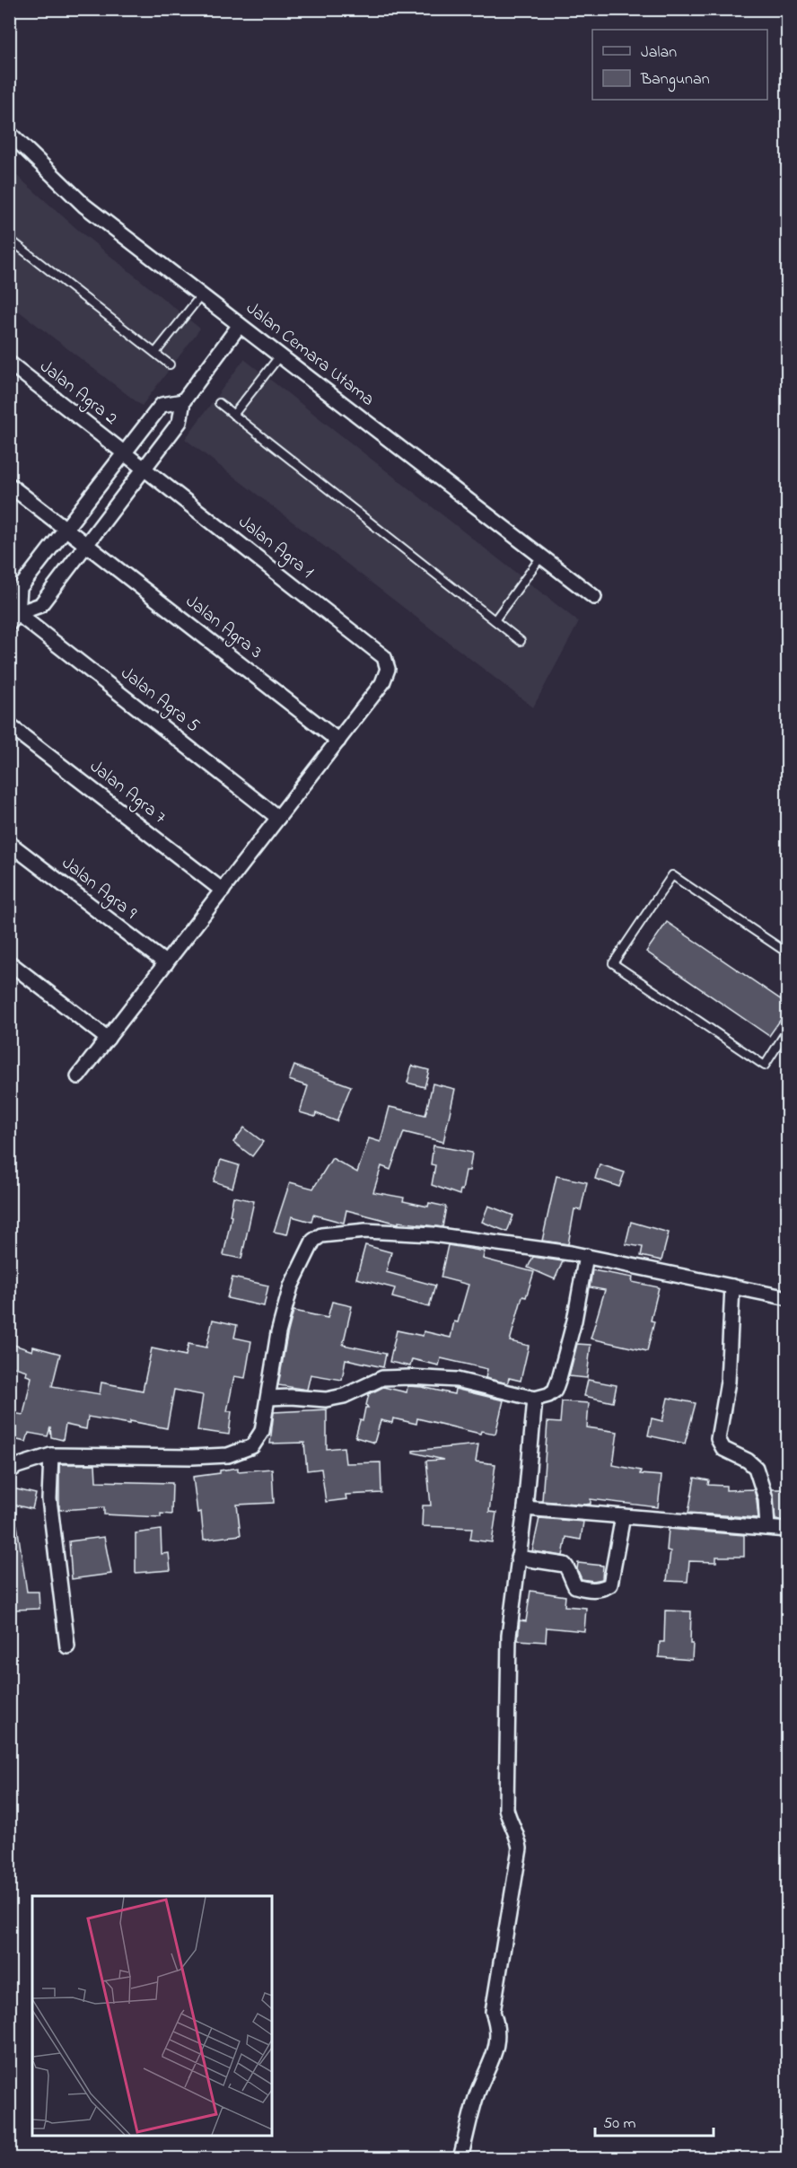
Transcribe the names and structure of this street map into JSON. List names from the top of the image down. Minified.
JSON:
{"streets":{"street":["Jalan Cemara Utama","Jalan Agra 2","Jalan Agra 1","Jalan Agra 3","Jalan Agra 5","Jalan Agra 7","Jalan Agra 9"]},"crossings":[["Jalan Agra 2","Jalan Agra 1"],["Jalan Agra 1","Jalan Agra 3"]],"legend":["Jalan","Bangunan"],"scale_bar":"50 m"}
